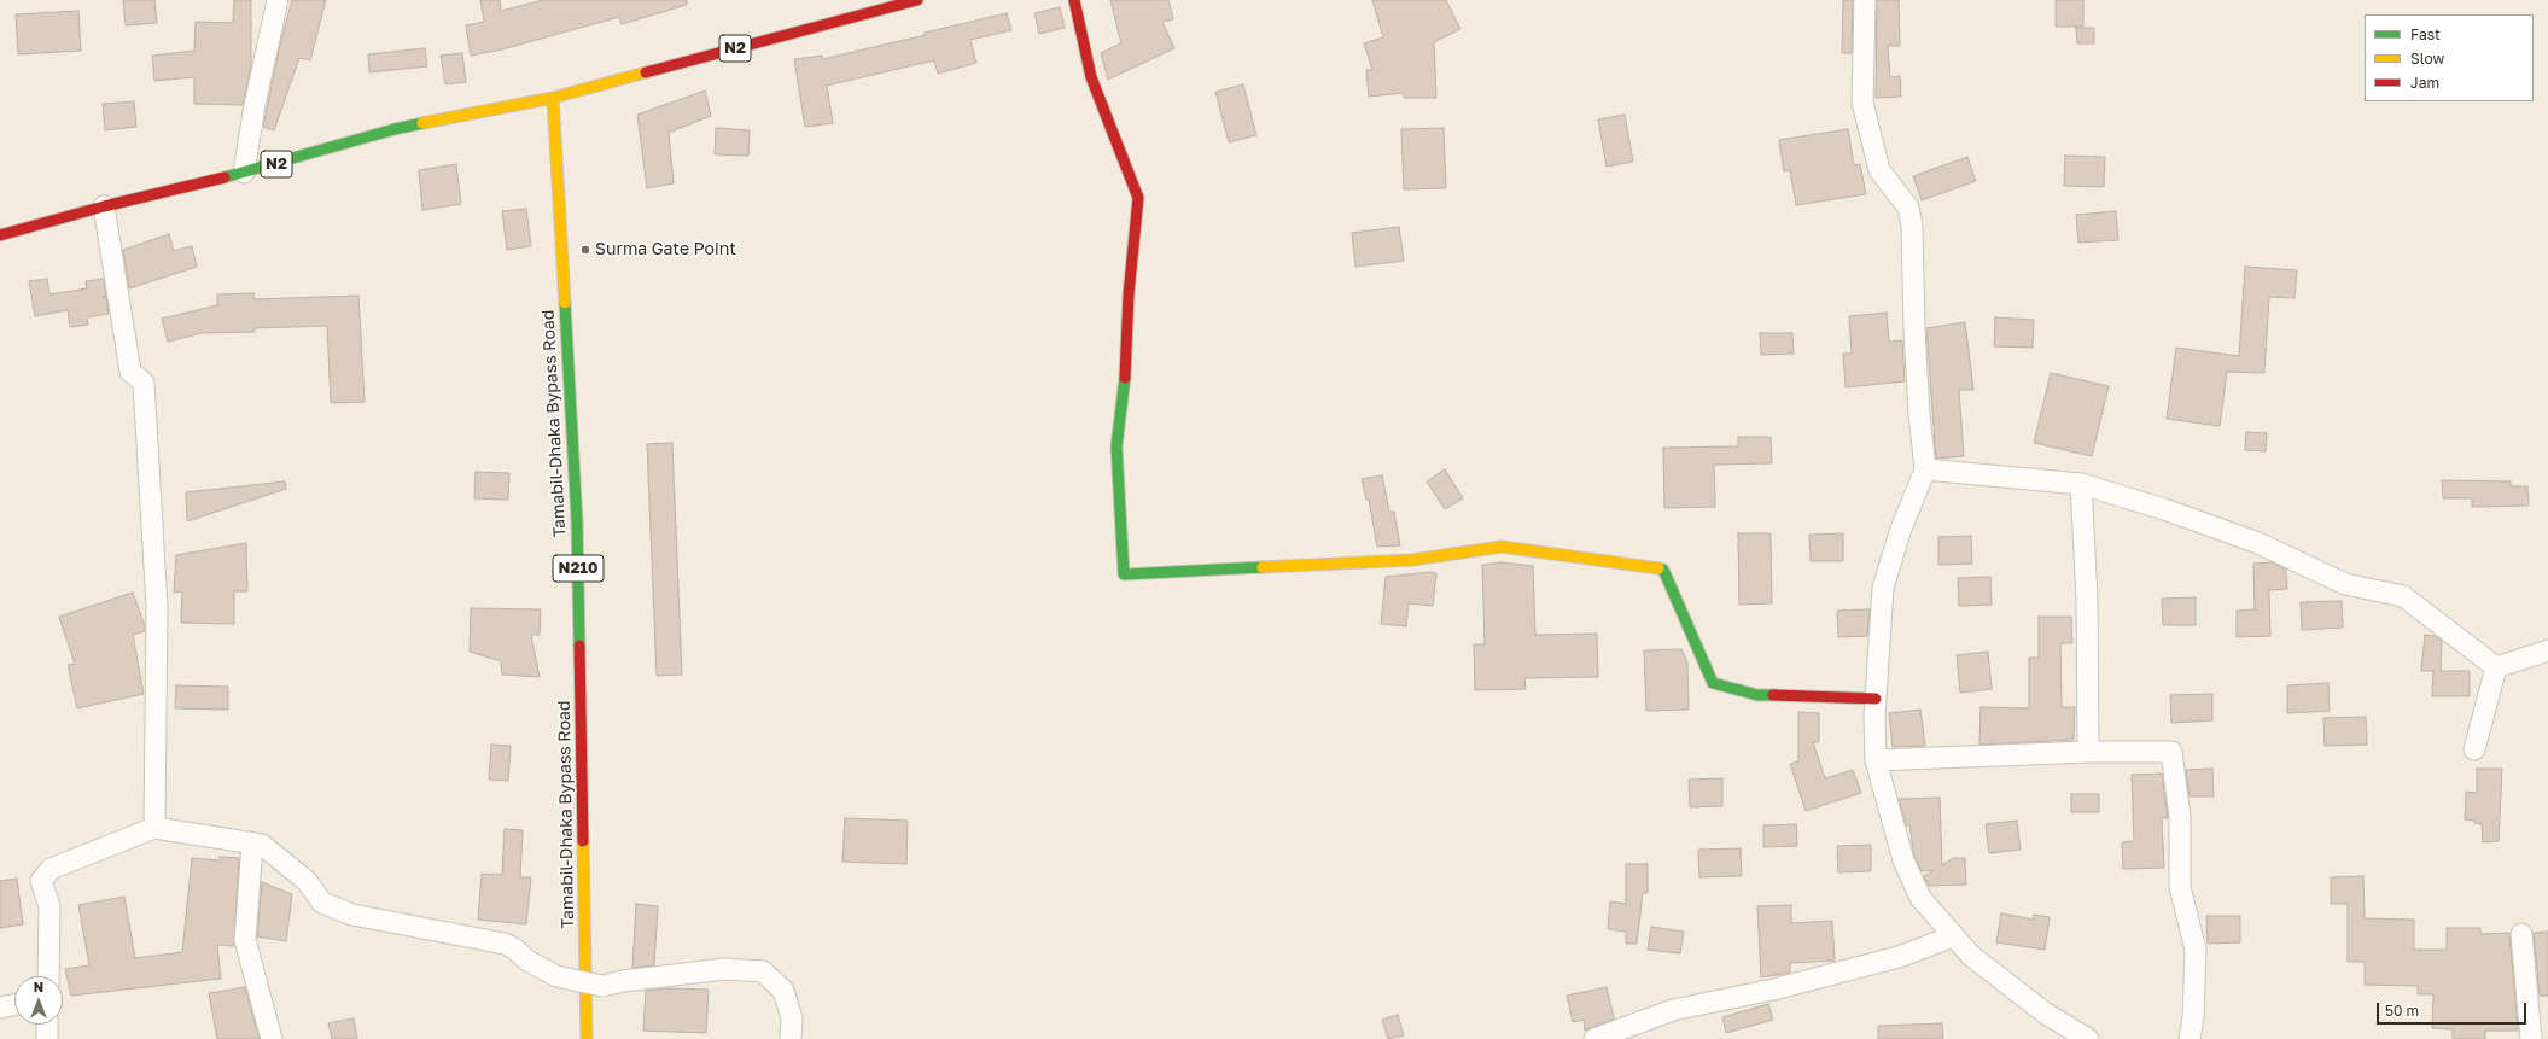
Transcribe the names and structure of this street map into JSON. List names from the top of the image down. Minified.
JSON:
{"streets":{"main road":["N2","Tamabil-Dhaka Bypass Road","N210"]},"crossings":[["N2","Tamabil-Dhaka Bypass Road"]],"places":["Surma Gate Point"],"legend":["Fast","Slow","Jam"],"scale_bar":"50 m","north":"top"}
